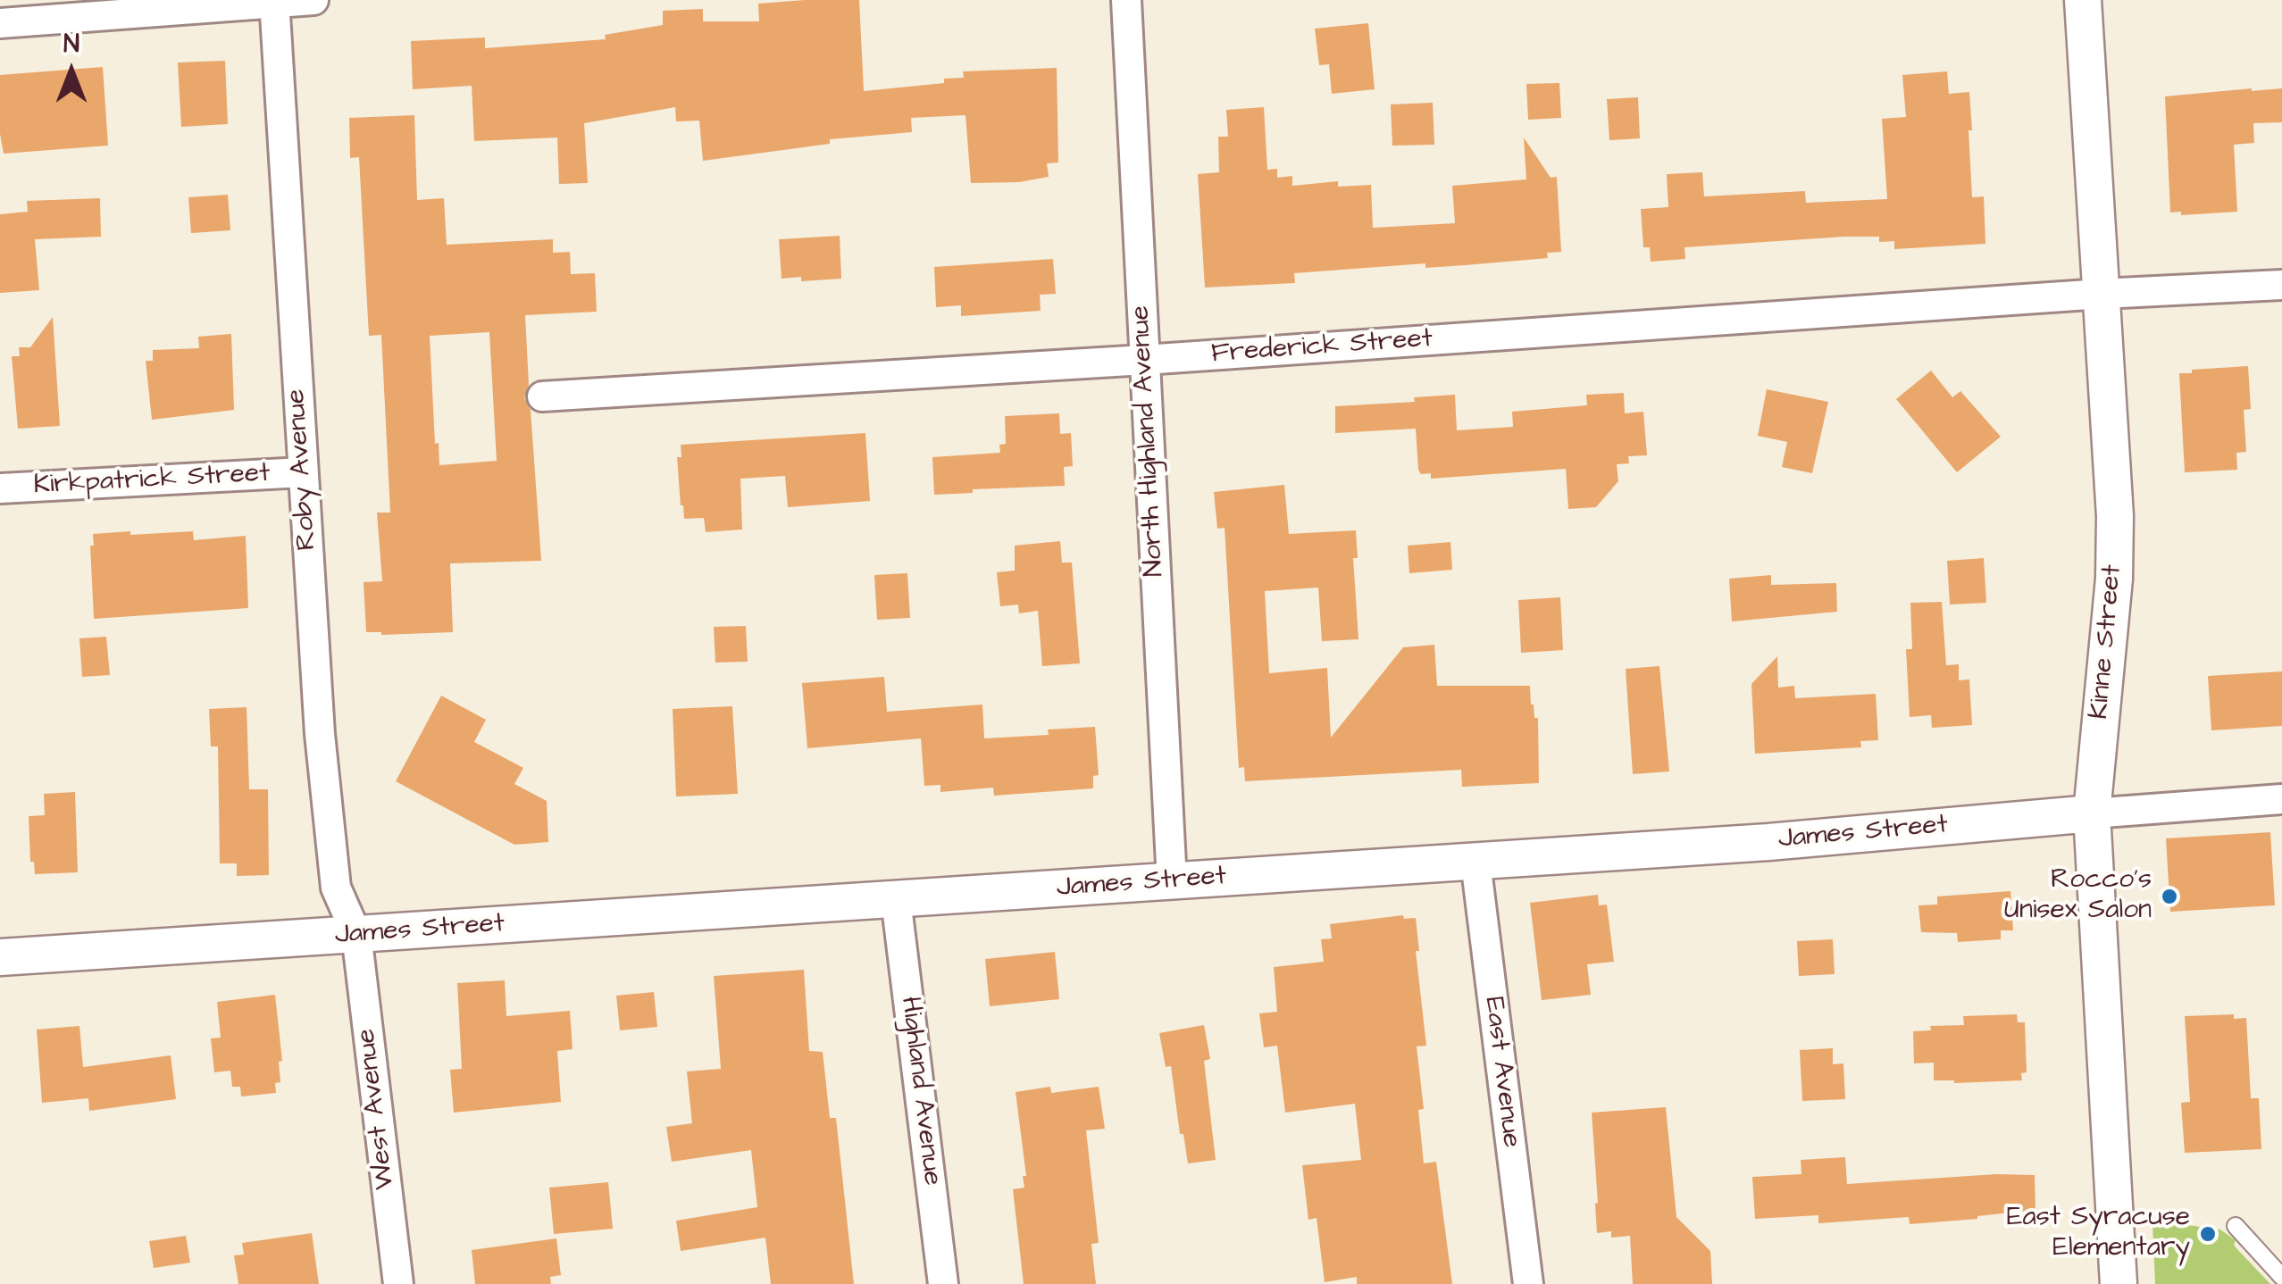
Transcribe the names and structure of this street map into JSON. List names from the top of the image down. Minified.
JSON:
{"streets":{"street":["Frederick Street","North Highland Avenue","Roby Avenue","Kirkpatrick Street","Kinne Street","James Street","East Avenue","Highland Avenue","West Avenue"]},"crossings":[["Frederick Street","North Highland Avenue"],["Frederick Street","Kinne Street"],["North Highland Avenue","James Street"],["Roby Avenue","Kirkpatrick Street"],["Roby Avenue","James Street"],["Roby Avenue","West Avenue"],["Kinne Street","James Street"],["James Street","East Avenue"],["James Street","Highland Avenue"],["James Street","West Avenue"]],"places":["Rocco's Unisex Salon","East Syracuse Elementary"],"north":"top"}
